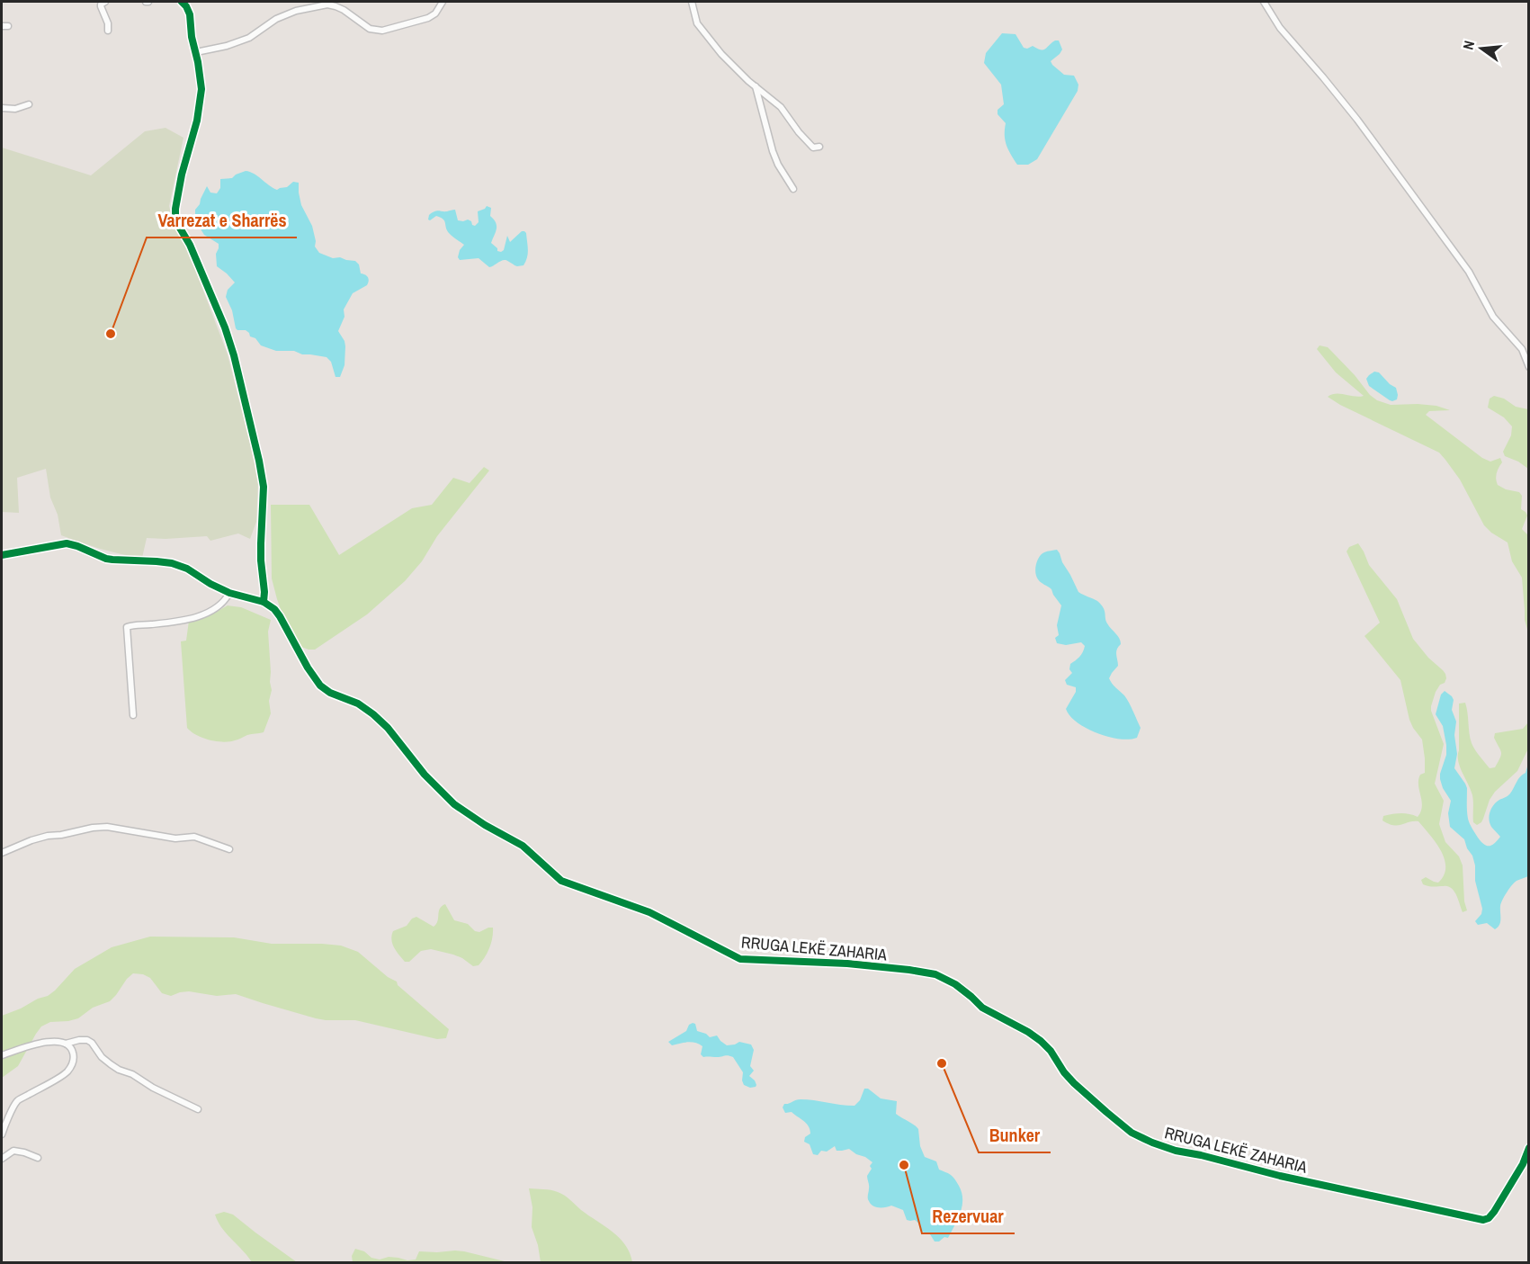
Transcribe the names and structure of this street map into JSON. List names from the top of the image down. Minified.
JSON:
{"streets":{"street":["RRUGA LEKË ZAHARIA"]},"places":["Varrezat e Sharrës","Bunker","Rezervuar"],"north":"left"}
